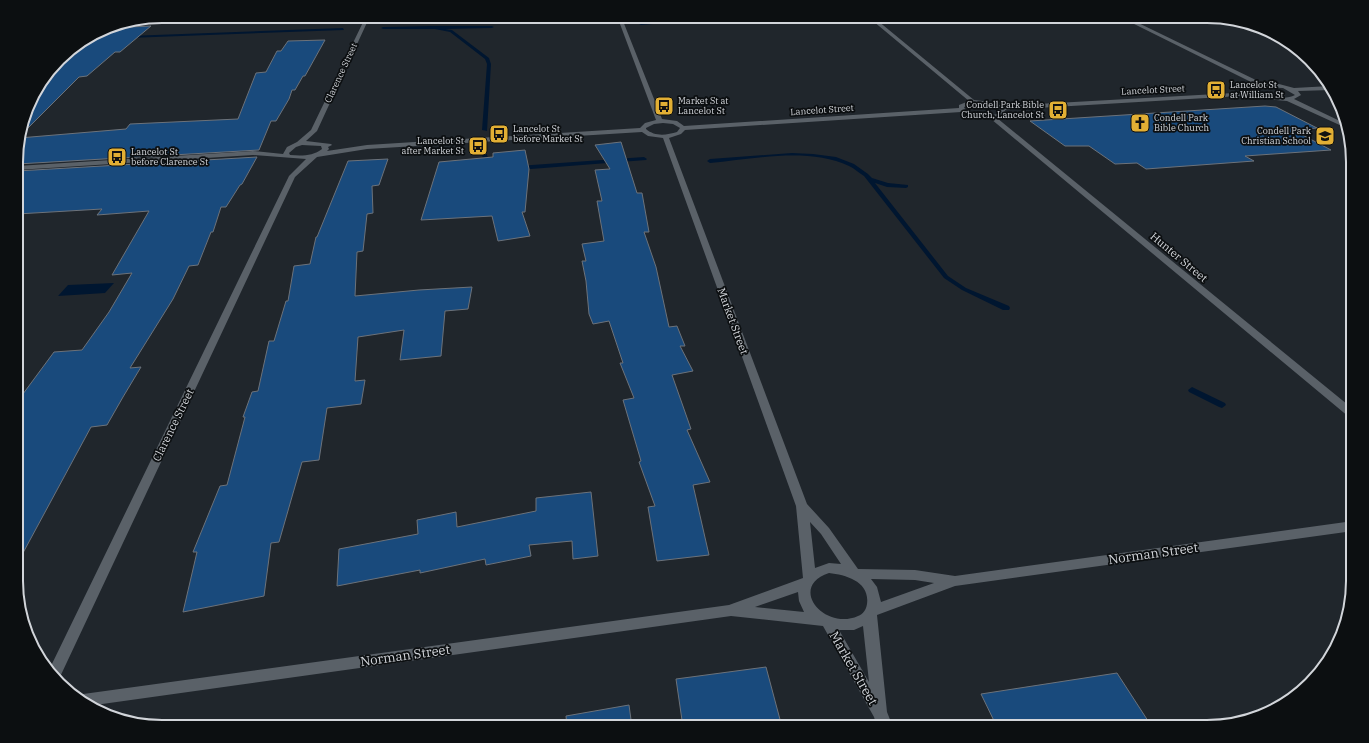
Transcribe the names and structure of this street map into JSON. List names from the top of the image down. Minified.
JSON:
{"streets":{"street":["Clarence Street","Lancelot Street","Hunter Street","Market Street","Norman Street"]},"crossings":[["Market Street","Norman Street"]],"places":{"bus stop":["Lancelot St at William St","Market St at Lancelot St","Condell Park Bible Church, Lancelot St","Lancelot St before Market St","Lancelot St after Market St","Lancelot St before Clarence St"],"church":["Condell Park Bible Church"],"school or university":["Condell Park Christian School"]}}
